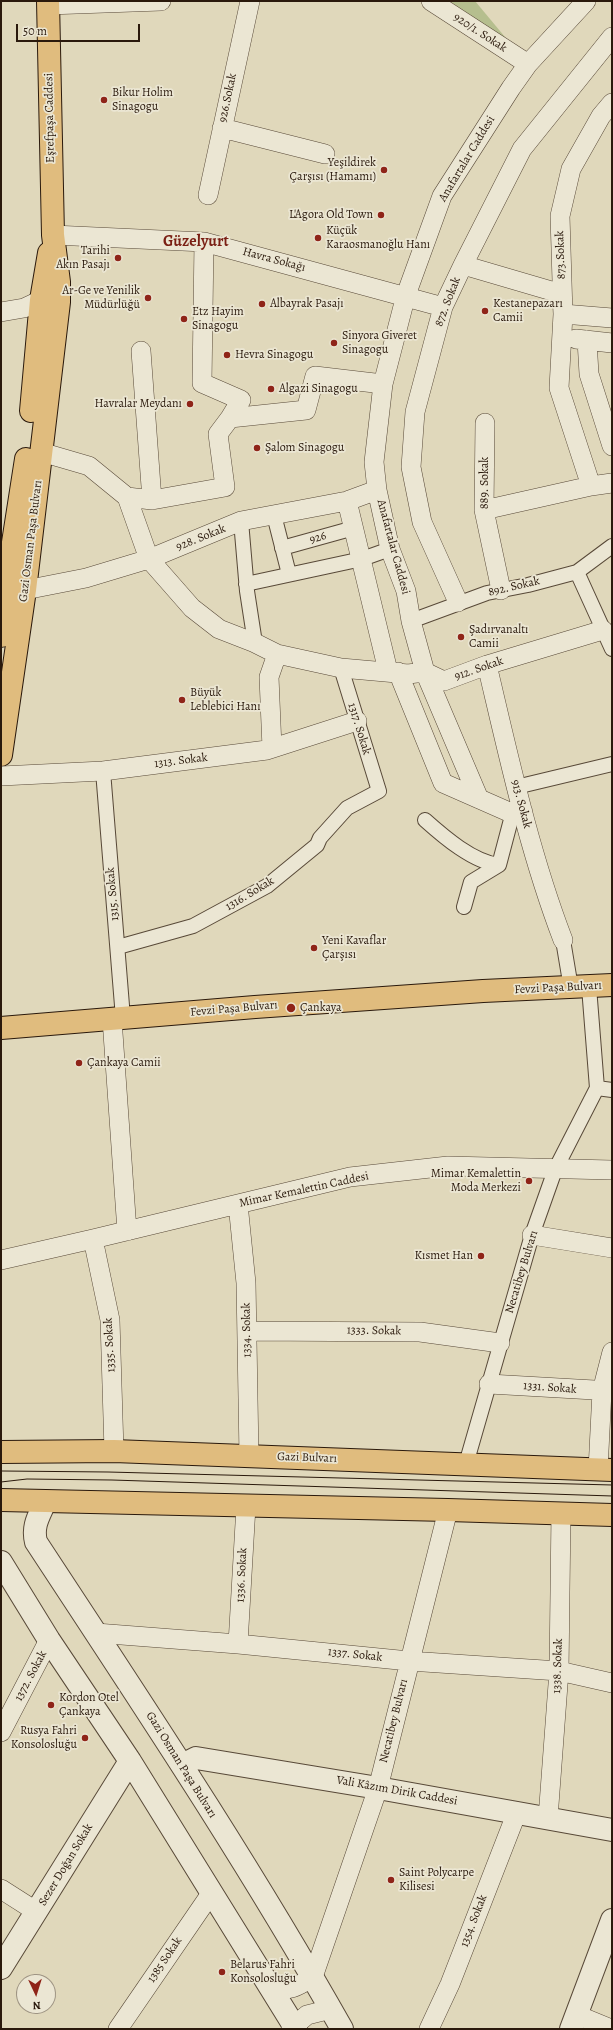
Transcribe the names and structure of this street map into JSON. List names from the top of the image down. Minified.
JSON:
{"streets":{"main road":["Eşrefpaşa Caddesi","Gazi Osman Paşa Bulvarı","Fevzi Paşa Bulvarı","Gazi Bulvarı"],"street":["920/1. Sokak","926.Sokak","Anafartalar Caddesi","873.Sokak","Havra Sokağı","872. Sokak","889. Sokak","928. Sokak","926","892. Sokak","912. Sokak","1317. Sokak","1313. Sokak","913. Sokak","1315. Sokak","1316. Sokak","Mimar Kemalettin Caddesi","Necatibey Bulvarı","1334. Sokak","1333. Sokak","1335. Sokak","1331. Sokak","1336. Sokak","1337. Sokak","1338. Sokak","1372. Sokak","Vali Kâzım Dirik Caddesi","Sezer Doğan Sokak","1354. Sokak","1385 Sokak"]},"crossings":[["920/1. Sokak","Anafartalar Caddesi"],["Eşrefpaşa Caddesi","Havra Sokağı"],["Eşrefpaşa Caddesi","Gazi Osman Paşa Bulvarı"],["Anafartalar Caddesi","Havra Sokağı"],["Anafartalar Caddesi","928. Sokak"],["Anafartalar Caddesi","892. Sokak"],["Anafartalar Caddesi","912. Sokak"],["Havra Sokağı","872. Sokak"],["872. Sokak","892. Sokak"],["889. Sokak","892. Sokak"],["928. Sokak","Gazi Osman Paşa Bulvarı"],["Gazi Osman Paşa Bulvarı","Necatibey Bulvarı"],["Gazi Osman Paşa Bulvarı","1337. Sokak"],["Gazi Osman Paşa Bulvarı","Vali Kâzım Dirik Caddesi"],["912. Sokak","913. Sokak"],["1317. Sokak","1313. Sokak"],["1317. Sokak","1316. Sokak"],["1313. Sokak","1315. Sokak"],["1315. Sokak","1316. Sokak"],["1315. Sokak","Fevzi Paşa Bulvarı"],["1315. Sokak","Mimar Kemalettin Caddesi"],["Mimar Kemalettin Caddesi","Necatibey Bulvarı"],["Mimar Kemalettin Caddesi","1334. Sokak"],["Mimar Kemalettin Caddesi","1335. Sokak"],["Necatibey Bulvarı","1333. Sokak"],["Necatibey Bulvarı","1331. Sokak"],["Necatibey Bulvarı","Gazi Bulvarı"],["Necatibey Bulvarı","1337. Sokak"],["Necatibey Bulvarı","Vali Kâzım Dirik Caddesi"],["1334. Sokak","1333. Sokak"],["1334. Sokak","Gazi Bulvarı"],["1335. Sokak","Gazi Bulvarı"],["1336. Sokak","1337. Sokak"],["1337. Sokak","1338. Sokak"],["1338. Sokak","Vali Kâzım Dirik Caddesi"],["Vali Kâzım Dirik Caddesi","1354. Sokak"]],"districts":["Güzelyurt"],"places":["Bikur Holim Sinagogu","Yeşildirek Çarşısı (Hamamı)","L'Agora Old Town","Küçük Karaosmanoğlu Hanı","Tarihi Akın Pasajı","Ar-Ge ve Yenilik Müdürlüğü","Albayrak Pasajı","Kestanepazarı Camii","Etz Hayim Sinagogu","Sinyora Giveret Sinagogu","Hevra Sinagogu","Algazi Sinagogu","Havralar Meydanı","Şalom Sinagogu","Şadırvanaltı Camii","Büyük Leblebici Hanı","Yeni Kavaflar Çarşısı","Çankaya","Çankaya Camii","Mimar Kemalettin Moda Merkezi","Kısmet Han","Kordon Otel Çankaya","Rusya Fahri Konsolosluğu","Saint Polycarpe Kilisesi","Belarus Fahri Konsolosluğu"],"scale_bar":"50 m","north":"bottom"}
